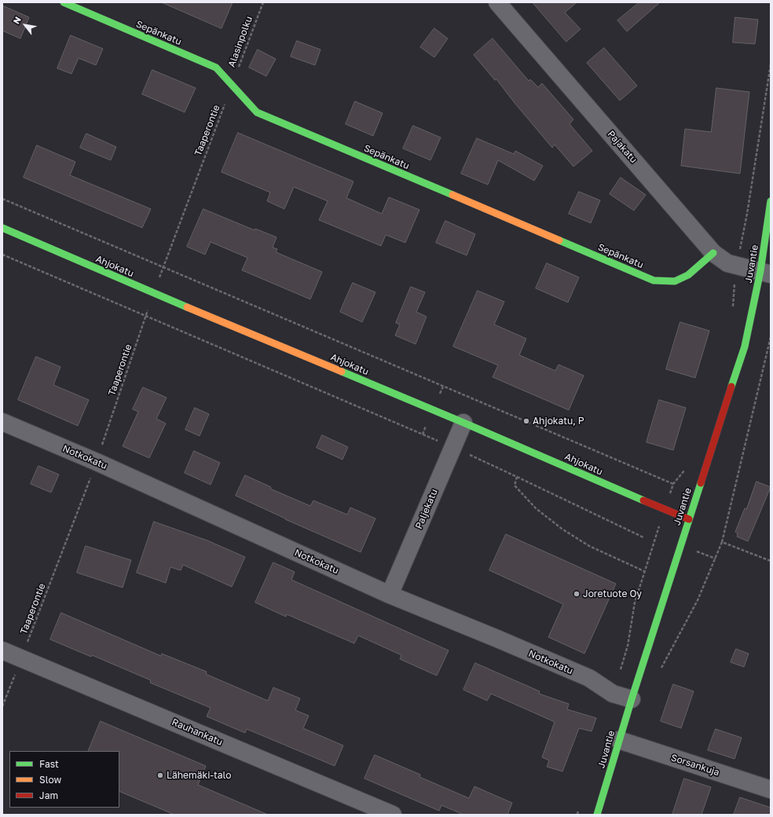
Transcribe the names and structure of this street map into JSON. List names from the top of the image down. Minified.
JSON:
{"streets":{"street":["Sepänkatu","Pajakatu","Juvantie","Ahjokatu","Notkokatu","Paljekatu","Rauhankatu","Sorsankuja"],"path":["Alasinpolku","Taaperontie"]},"crossings":[["Sepänkatu","Alasinpolku"],["Sepänkatu","Taaperontie"],["Sepänkatu","Pajakatu"],["Alasinpolku","Taaperontie"],["Taaperontie","Ahjokatu"],["Taaperontie","Notkokatu"],["Taaperontie","Rauhankatu"],["Pajakatu","Juvantie"],["Juvantie","Ahjokatu"],["Juvantie","Notkokatu"],["Juvantie","Sorsankuja"],["Ahjokatu","Paljekatu"],["Notkokatu","Paljekatu"]],"places":["Ahjokatu, P","Joretuote Oy","Lähemäki-talo"],"legend":["Fast","Slow","Jam"],"north":"top left"}
